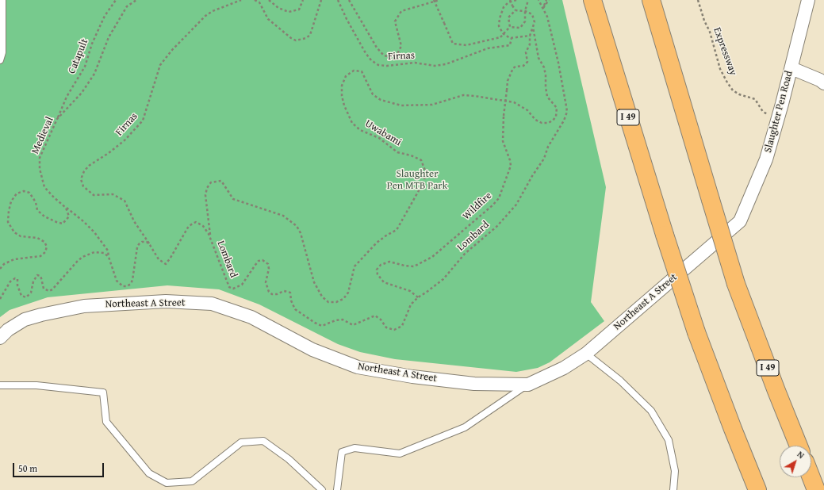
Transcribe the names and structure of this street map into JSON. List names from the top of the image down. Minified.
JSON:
{"streets":{"highway":["I 49"],"street":["Slaughter Pen Road","Northeast A Street"],"path":["Expressway","Catapult","Firnas","Uwabami","Medieval","Wildfire","Lombard"]},"crossings":[["Expressway","Slaughter Pen Road"],["Catapult","Medieval"],["Firnas","Lombard"],["Slaughter Pen Road","Northeast A Street"],["Uwabami","Wildfire"],["Uwabami","Lombard"],["Wildfire","Lombard"]],"parks":["Slaughter Pen MTB Park"],"scale_bar":"50 m","north":"top right"}
